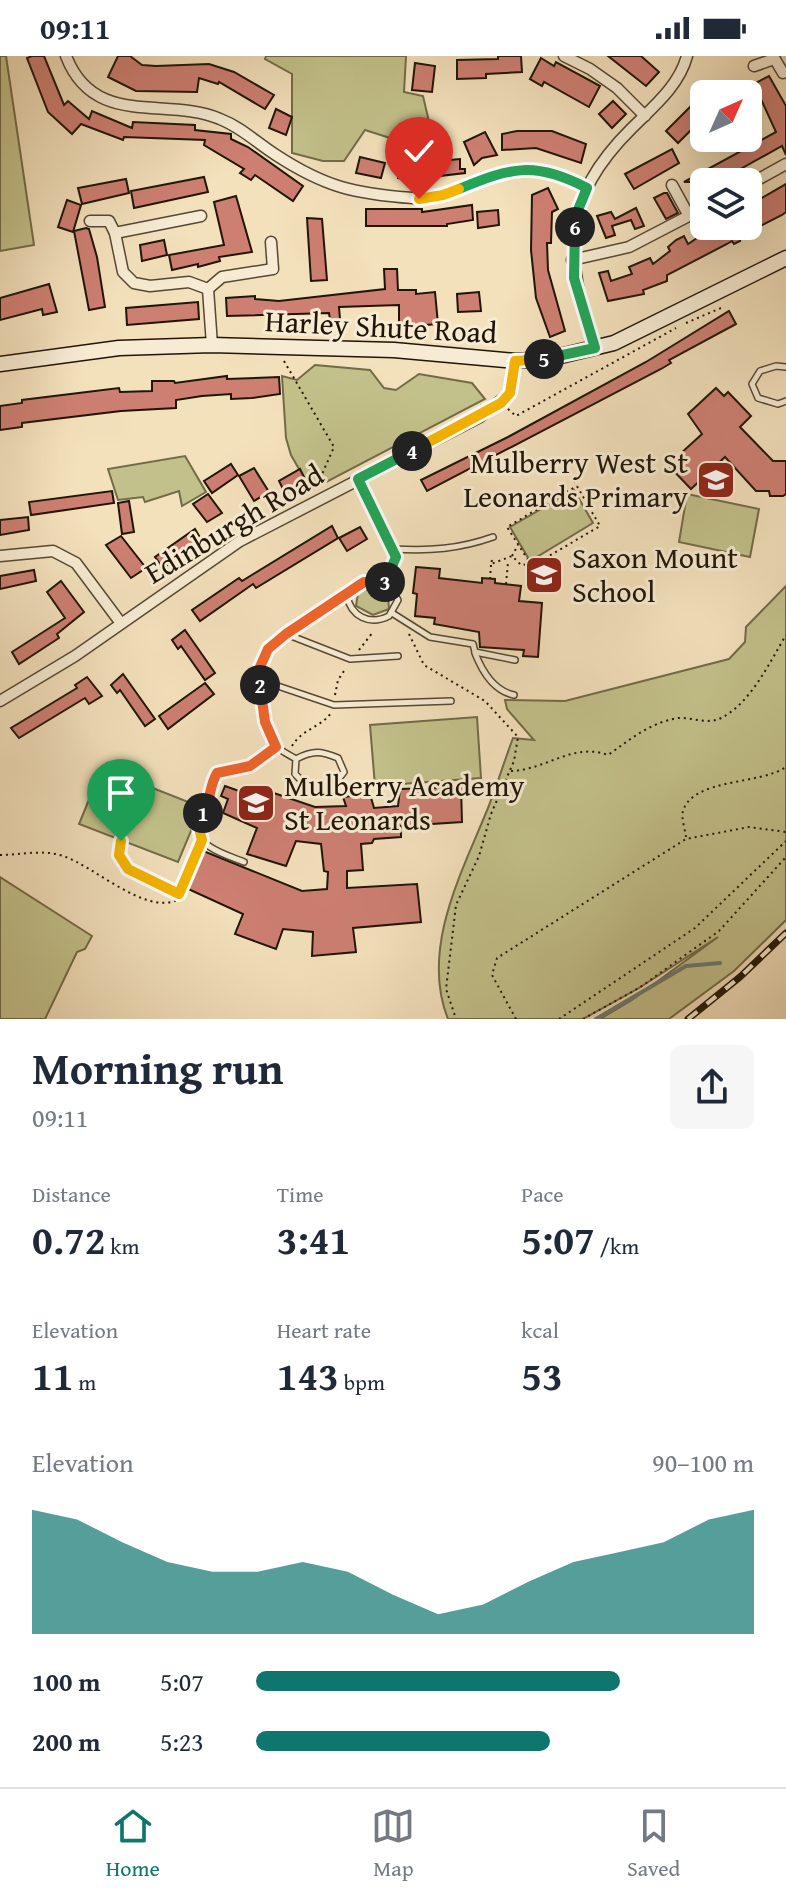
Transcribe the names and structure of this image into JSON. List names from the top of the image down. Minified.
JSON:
{"streets":{"main road":["Harley Shute Road"],"street":["Edinburgh Road"]},"places":{"school or university":["Mulberry West St Leonards Primary","Saxon Mount School","Mulberry Academy St Leonards"]},"north":"top right","page":{"status":"09:11","pins":["6","5","4","3","2","1"],"heading":["Morning run","09:11"],"stats":[["Distance","0.72 km"],["Time","3:41"],["Pace","5:07 /km"],["Elevation","11 m"],["Heart rate","143 bpm"],["kcal","53"]],"chart":["Elevation","90–100 m"],"list":[{"name":"100 m","note":"5:07"},{"name":"200 m","note":"5:23"}],"tabs":["Home","Map","Saved"]}}
